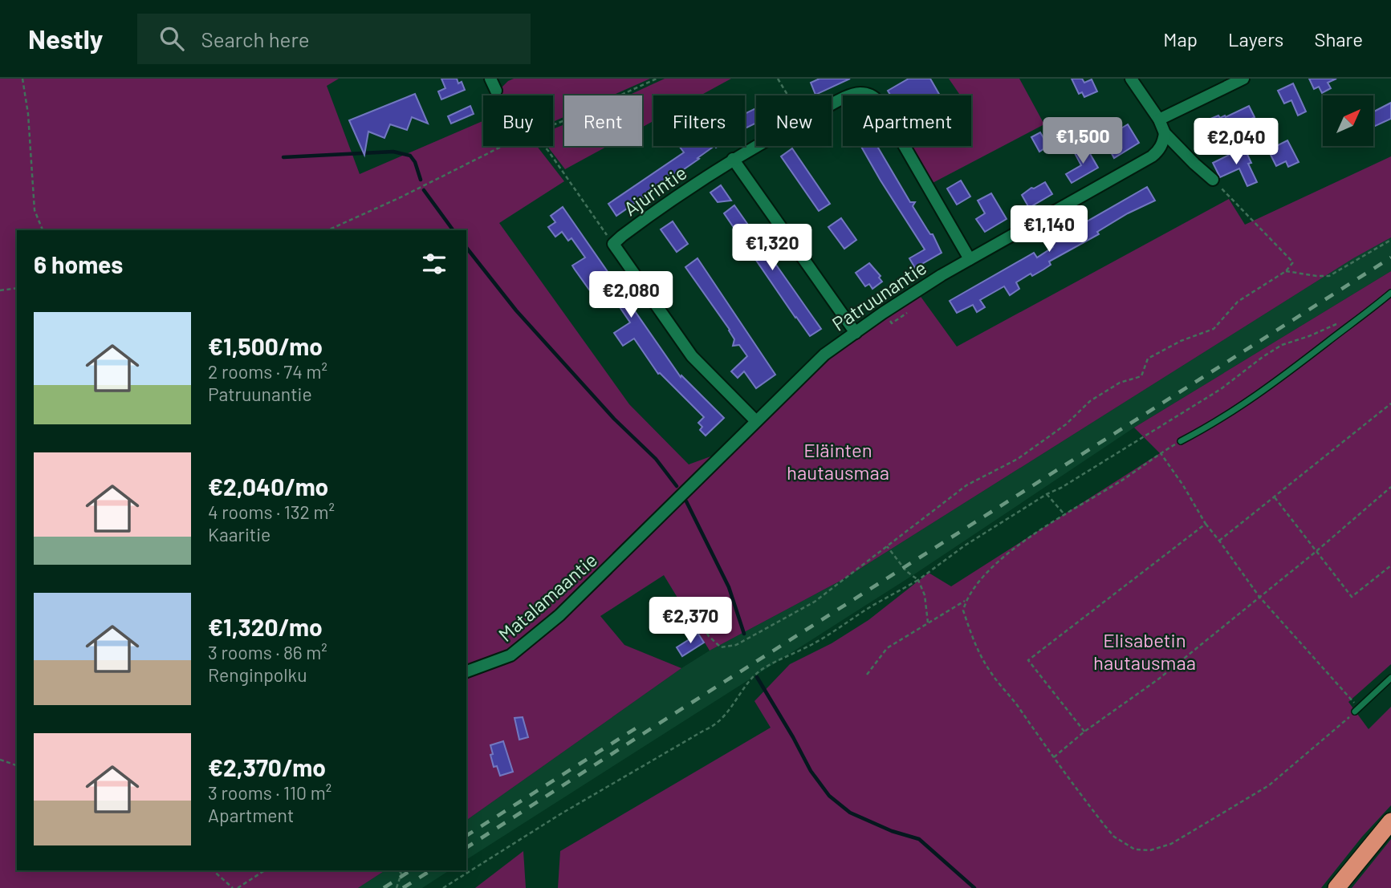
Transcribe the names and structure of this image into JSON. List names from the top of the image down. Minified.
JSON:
{"streets":{"street":["Ajurintie","Patruunantie","Matalamaantie"]},"crossings":[["Ajurintie","Patruunantie"],["Patruunantie","Matalamaantie"]],"parks":["Eläinten hautausmaa","Elisabetin hautausmaa"],"north":"top right","page":{"header":"Nestly","search":"Search here","nav":["Map","Layers","Share"],"chip":["Buy","Rent","Filters","New","Apartment"],"price":["€1,500","€2,040","€1,140","€1,320","€2,080","€2,370"],"heading":"6 homes","list":[{"name":"€1,500/mo","note":"2 rooms · 74 m² · Patruunantie"},{"name":"€2,040/mo","note":"4 rooms · 132 m² · Kaaritie"},{"name":"€1,320/mo","note":"3 rooms · 86 m² · Renginpolku"},{"name":"€2,370/mo","note":"3 rooms · 110 m² · Apartment"}]}}
